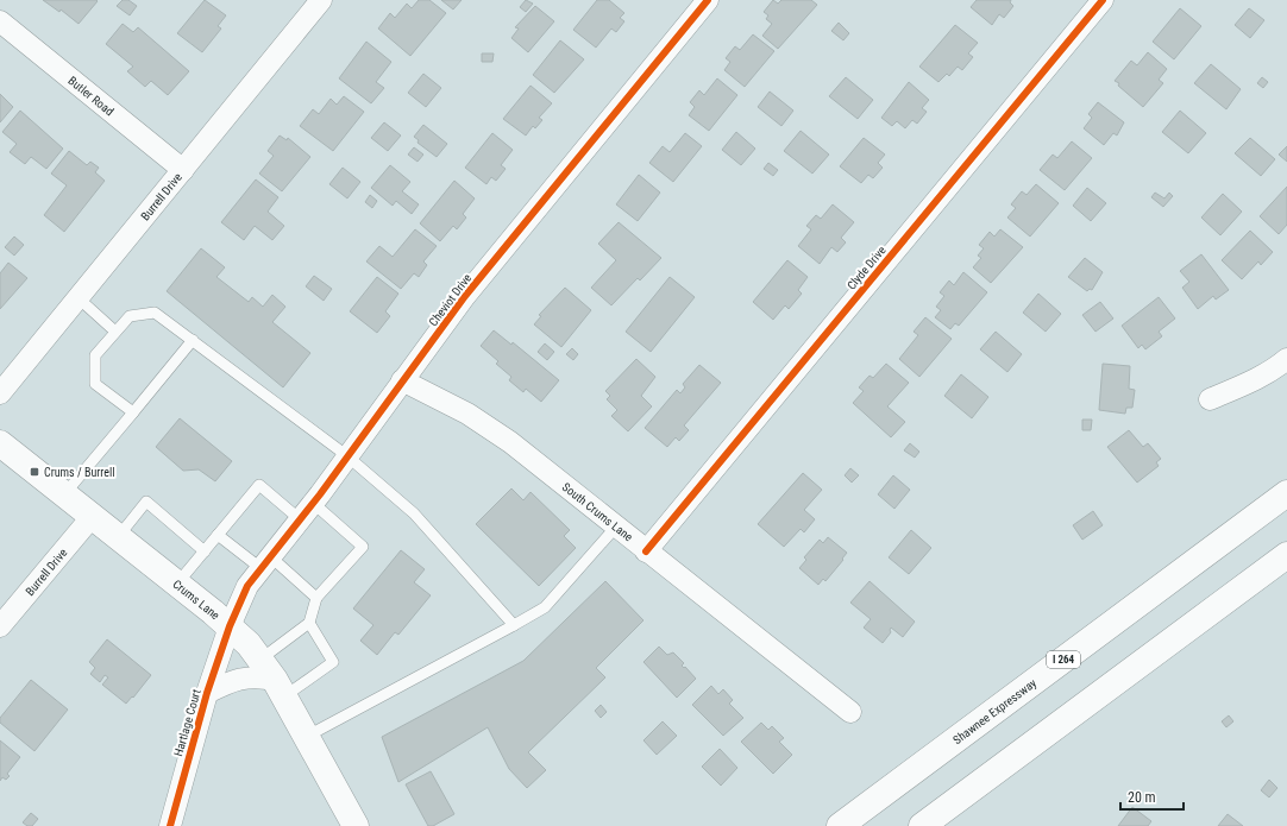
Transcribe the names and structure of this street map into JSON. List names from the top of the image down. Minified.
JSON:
{"streets":{"main road":["Crums Lane","I 264","Shawnee Expressway"],"street":["Butler Road","Burrell Drive","Clyde Drive","Cheviot Drive","South Crums Lane","Hartlage Court"]},"crossings":[["Butler Road","Burrell Drive"],["Burrell Drive","Crums Lane"],["Clyde Drive","South Crums Lane"],["Cheviot Drive","South Crums Lane"],["Cheviot Drive","Crums Lane"],["Cheviot Drive","Hartlage Court"],["Crums Lane","Hartlage Court"]],"places":{"transit":["Crums / Burrell"]},"scale_bar":"20 m"}
